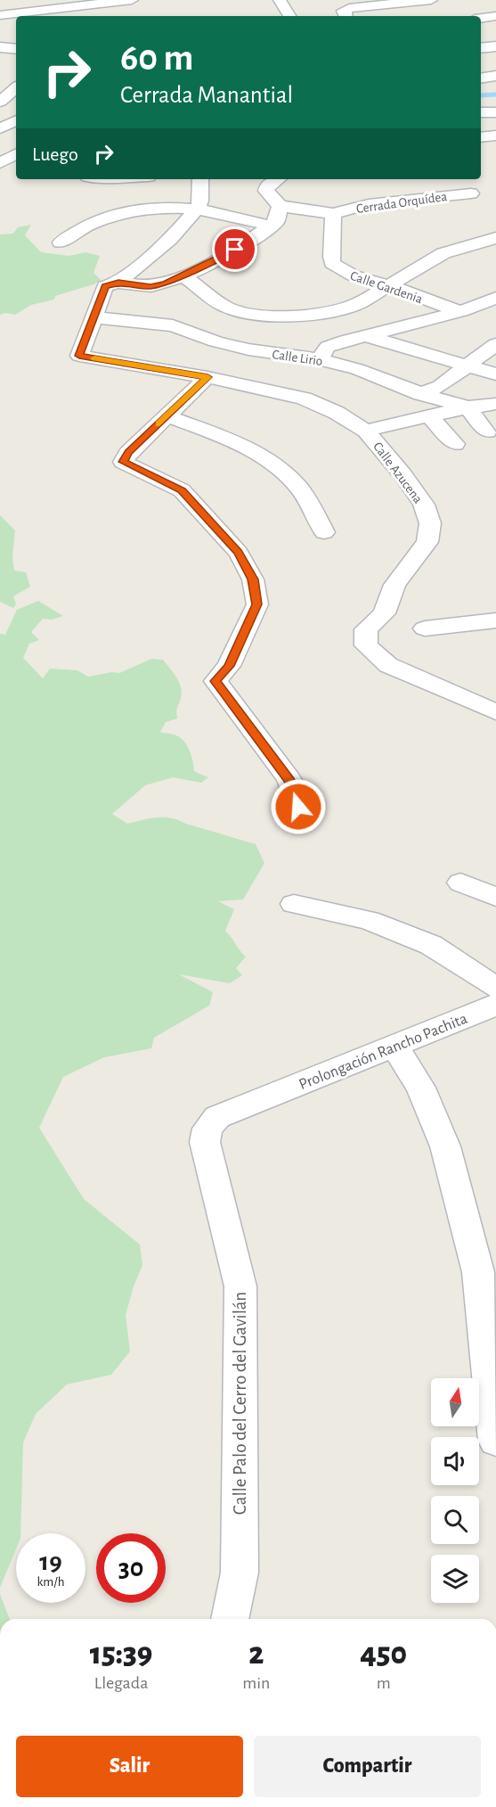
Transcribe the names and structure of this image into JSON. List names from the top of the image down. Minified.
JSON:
{"streets":{"street":["Cerrada Orquídea","Calle Gardenia","Calle Lirio","Calle Azucena","Prolongación Rancho Pachita","Calle Palo del Cerro del Gavilán"]},"crossings":[["Cerrada Orquídea","Calle Gardenia"],["Calle Lirio","Calle Azucena"],["Prolongación Rancho Pachita","Calle Palo del Cerro del Gavilán"]],"north":"top","page":{"turn":["60 m","Cerrada Manantial"],"then":"Luego","speed":"19 km/h","limit":"30","eta":["15:39","Llegada","2","min","450","m"],"buttons":["Salir","Compartir"]}}
